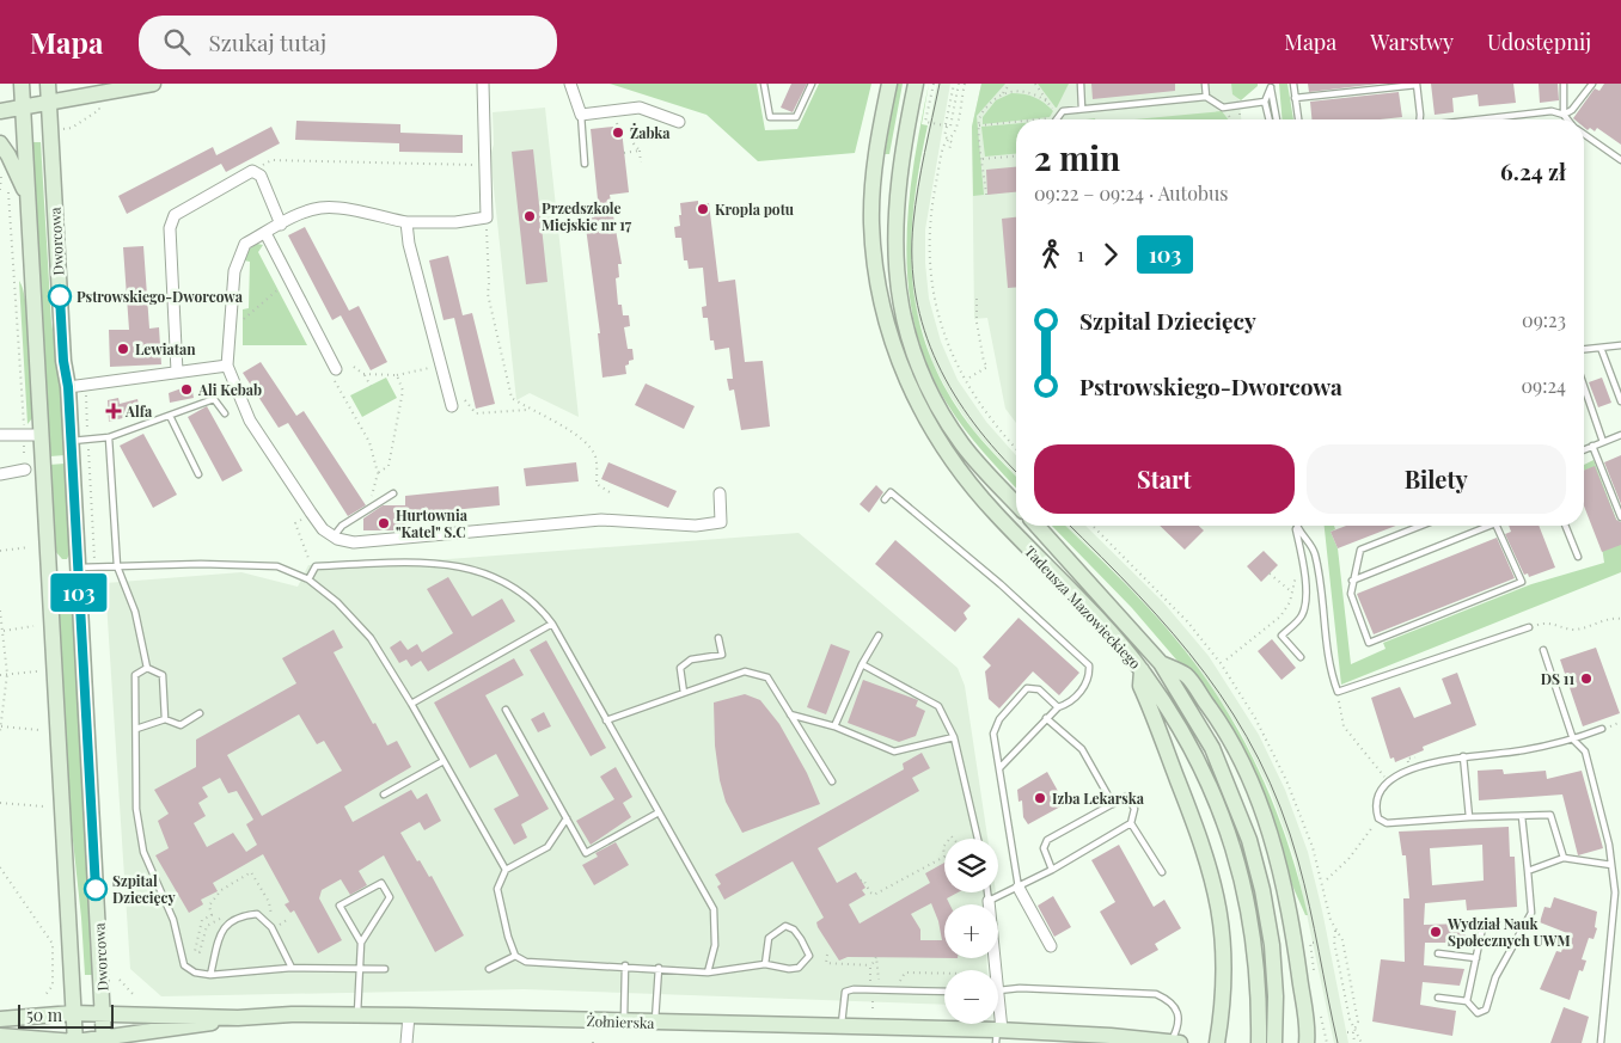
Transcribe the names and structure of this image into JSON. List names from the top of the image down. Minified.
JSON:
{"streets":{"street":["Dworcowa","Tadeusza Mazowieckiego","Żołnierska"]},"crossings":[["Dworcowa","Żołnierska"]],"places":{"other":["Żabka","Kropla potu","Przedszkole Miejskie nr 17","Pstrowskiego-Dworcowa","Lewiatan","Ali Kebab","Hurtownia \"Katel\" S.C","DS 11","Izba Lekarska","Szpital Dziecięcy","Wydział Nauk Społecznych UWM"],"health":["Alfa"]},"lines":["bus line 103"],"scale_bar":"50 m","page":{"header":"Mapa","search":"Szukaj tutaj","nav":["Mapa","Warstwy","Udostępnij"],"on_map":"103","heading":["2 min","09:22 – 09:24 · Autobus","6.24 zł"],"legs":["1","103"],"list":[{"name":"Szpital Dziecięcy","value":"09:23"},{"name":"Pstrowskiego-Dworcowa","value":"09:24"}],"buttons":["Start","Bilety"],"map_buttons":["+","−"],"scale":"50 m"}}
